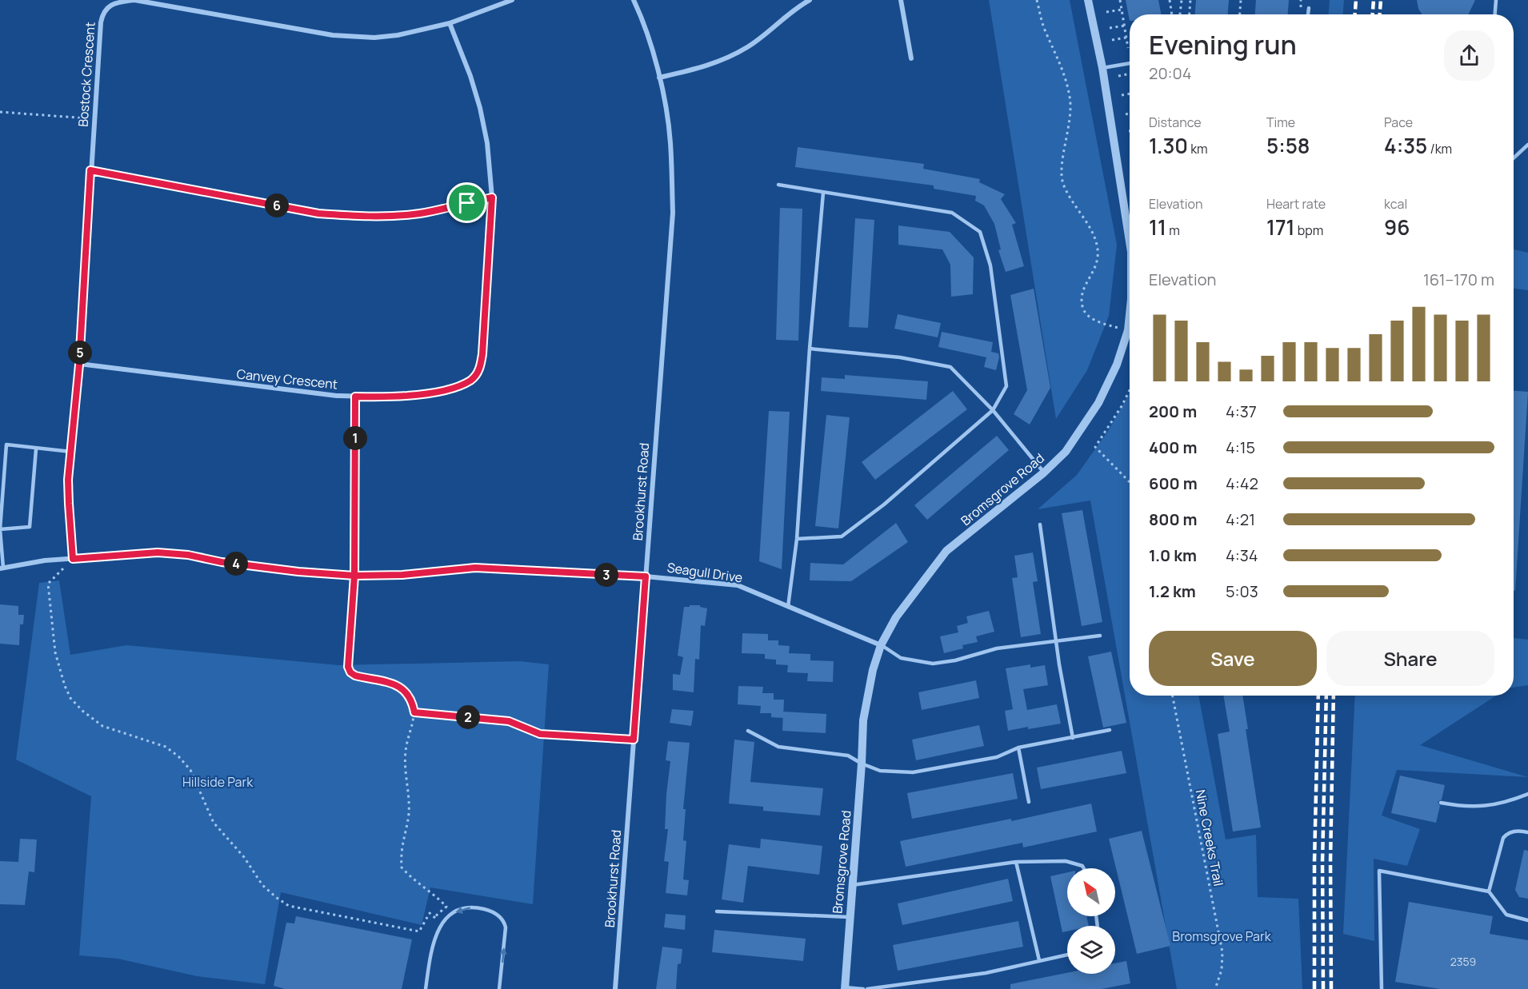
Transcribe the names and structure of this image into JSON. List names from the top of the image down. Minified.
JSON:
{"streets":{"street":["Bostock Crescent","Canvey Crescent","Bromsgrove Road","Brookhurst Road","Seagull Drive"],"path":["Nine Creeks Trail"]},"crossings":[["Bostock Crescent","Canvey Crescent"],["Bostock Crescent","Seagull Drive"],["Bromsgrove Road","Seagull Drive"],["Brookhurst Road","Seagull Drive"]],"parks":["Hillside Park","Bromsgrove Park"],"house_numbers":["2359"],"north":"top left","page":{"heading":["Evening run","20:04"],"stats":[["Distance","1.30 km"],["Time","5:58"],["Pace","4:35 /km"],["Elevation","11 m"],["Heart rate","171 bpm"],["kcal","96"]],"pins":["6","5","1","4","3","2"],"chart":["Elevation","161–170 m"],"list":[{"name":"200 m","note":"4:37"},{"name":"400 m","note":"4:15"},{"name":"600 m","note":"4:42"},{"name":"800 m","note":"4:21"},{"name":"1.0 km","note":"4:34"},{"name":"1.2 km","note":"5:03"}],"buttons":["Save","Share"]}}
